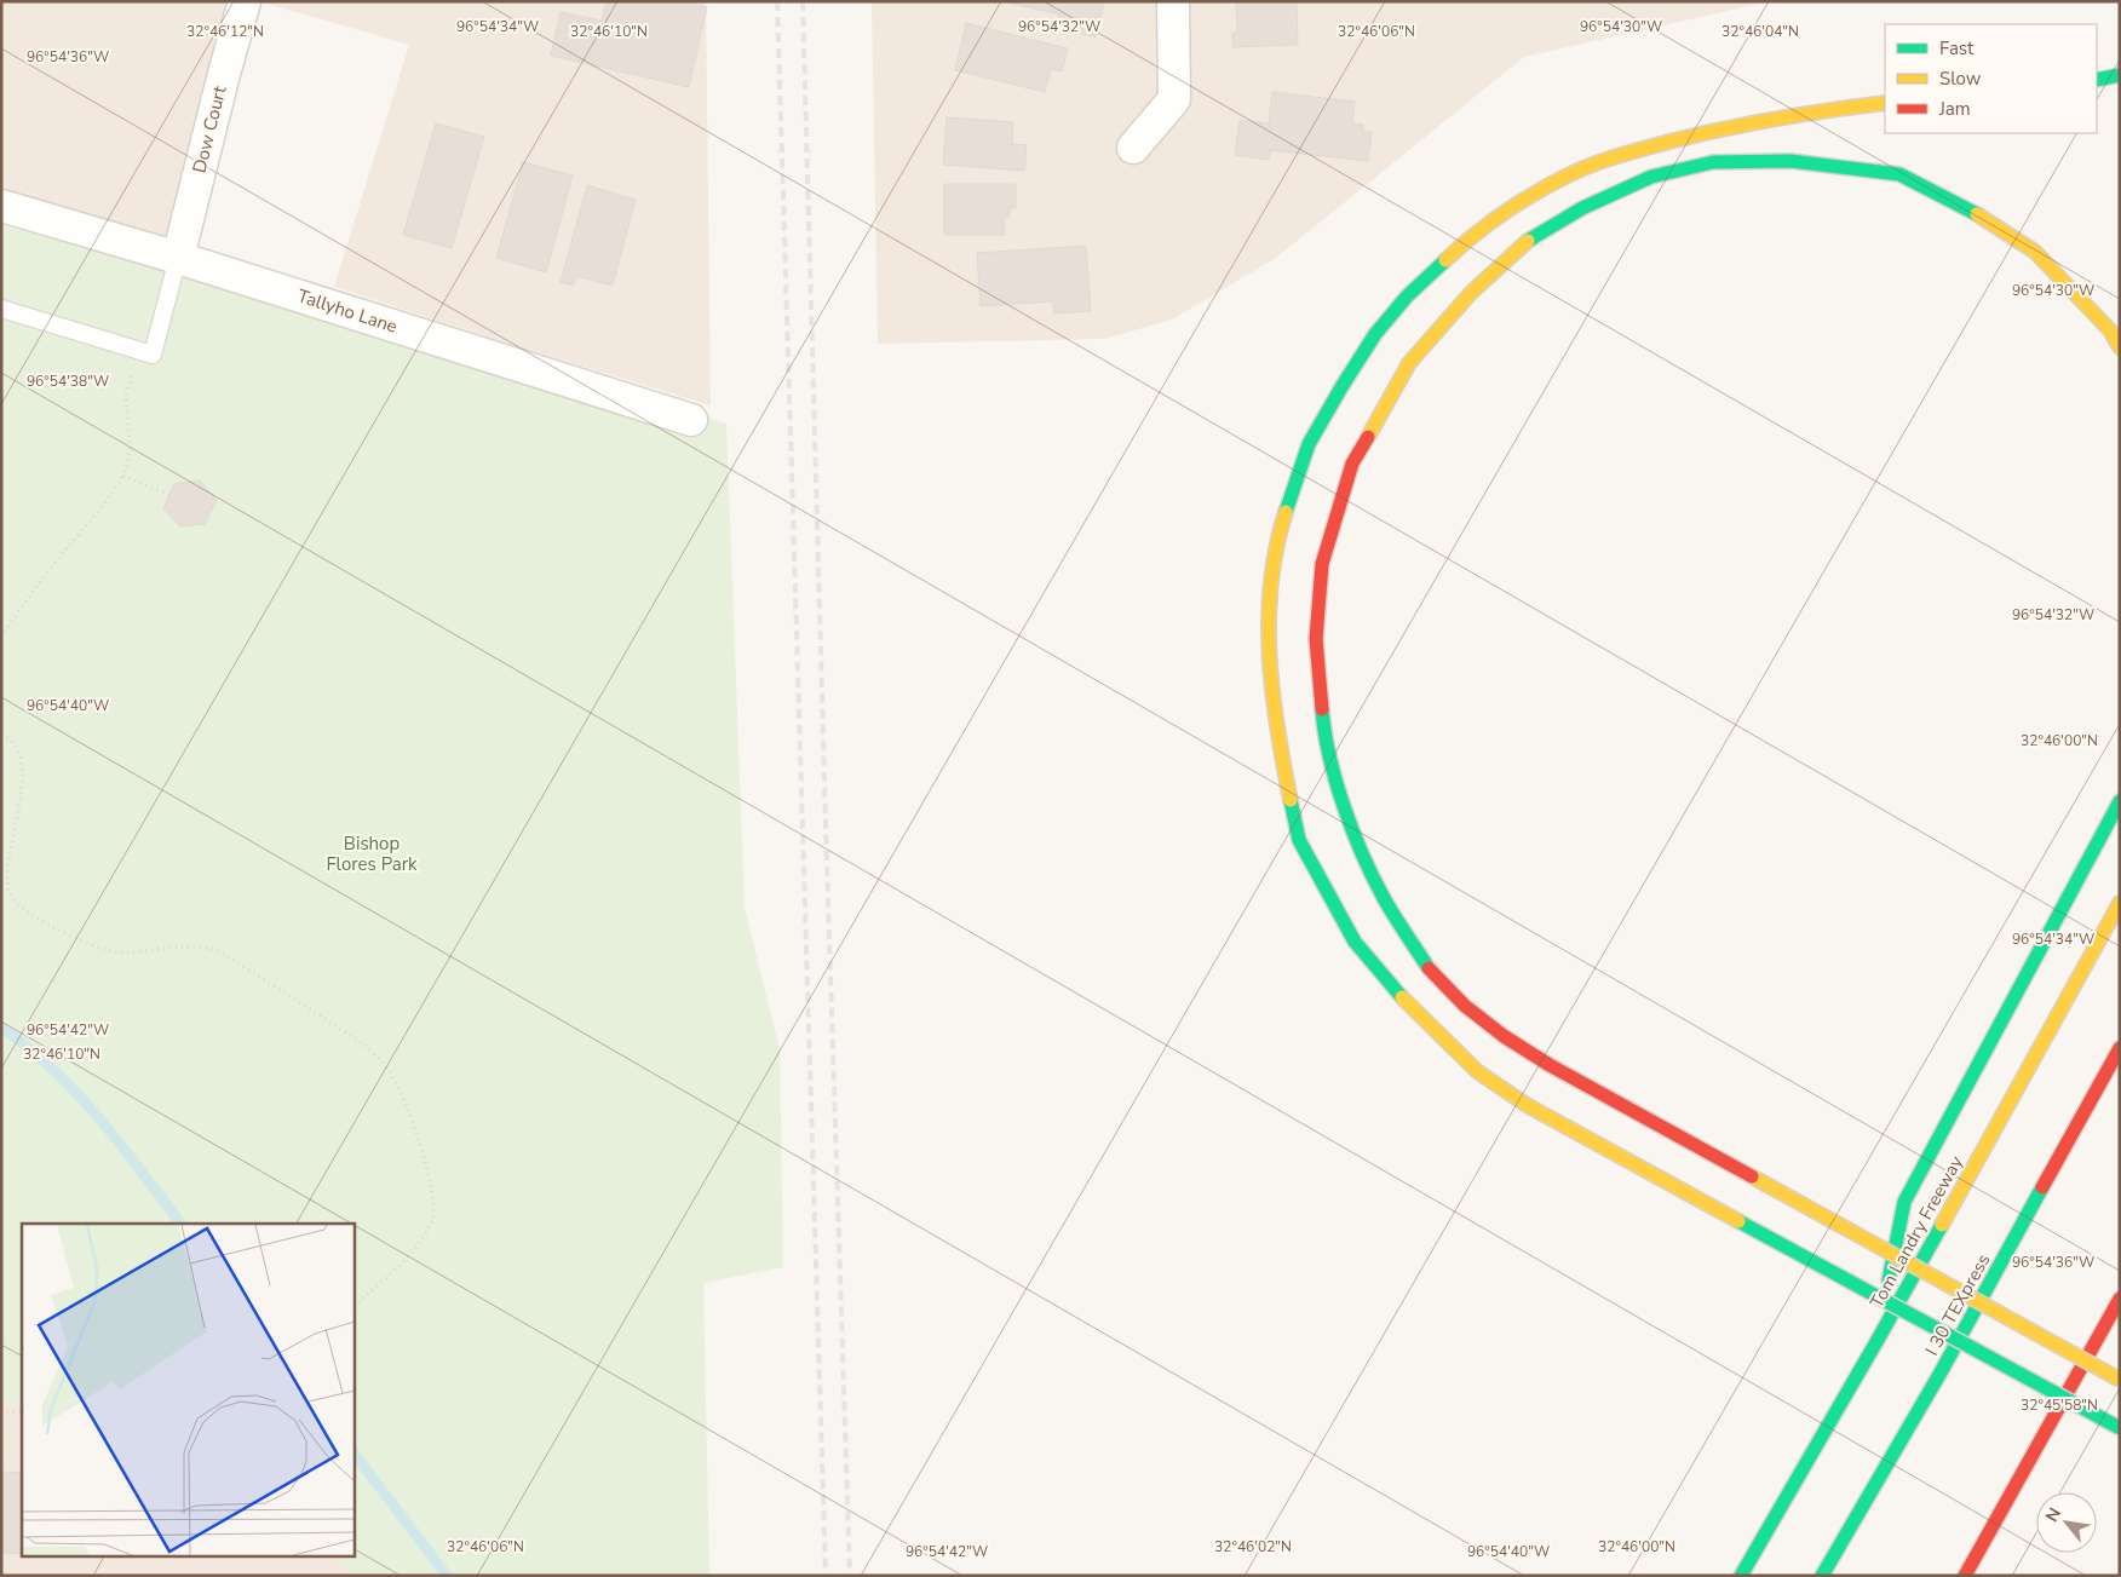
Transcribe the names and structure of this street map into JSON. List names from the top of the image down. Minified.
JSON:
{"streets":{"highway":["Tom Landry Freeway","I 30 TEXpress"],"street":["Dow Court","Tallyho Lane"]},"crossings":[["Dow Court","Tallyho Lane"]],"parks":["Bishop Flores Park"],"legend":["Fast","Slow","Jam"],"north":"top left","coordinates":["96°54'34\"W","96°54'32\"W","96°54'30\"W","32°46'12\"N","32°46'10\"N","32°46'06\"N","32°46'04\"N","96°54'36\"W","96°54'38\"W","96°54'40\"W","32°46'00\"N","96°54'42\"W","32°45'58\"N","32°46'02\"N"]}
